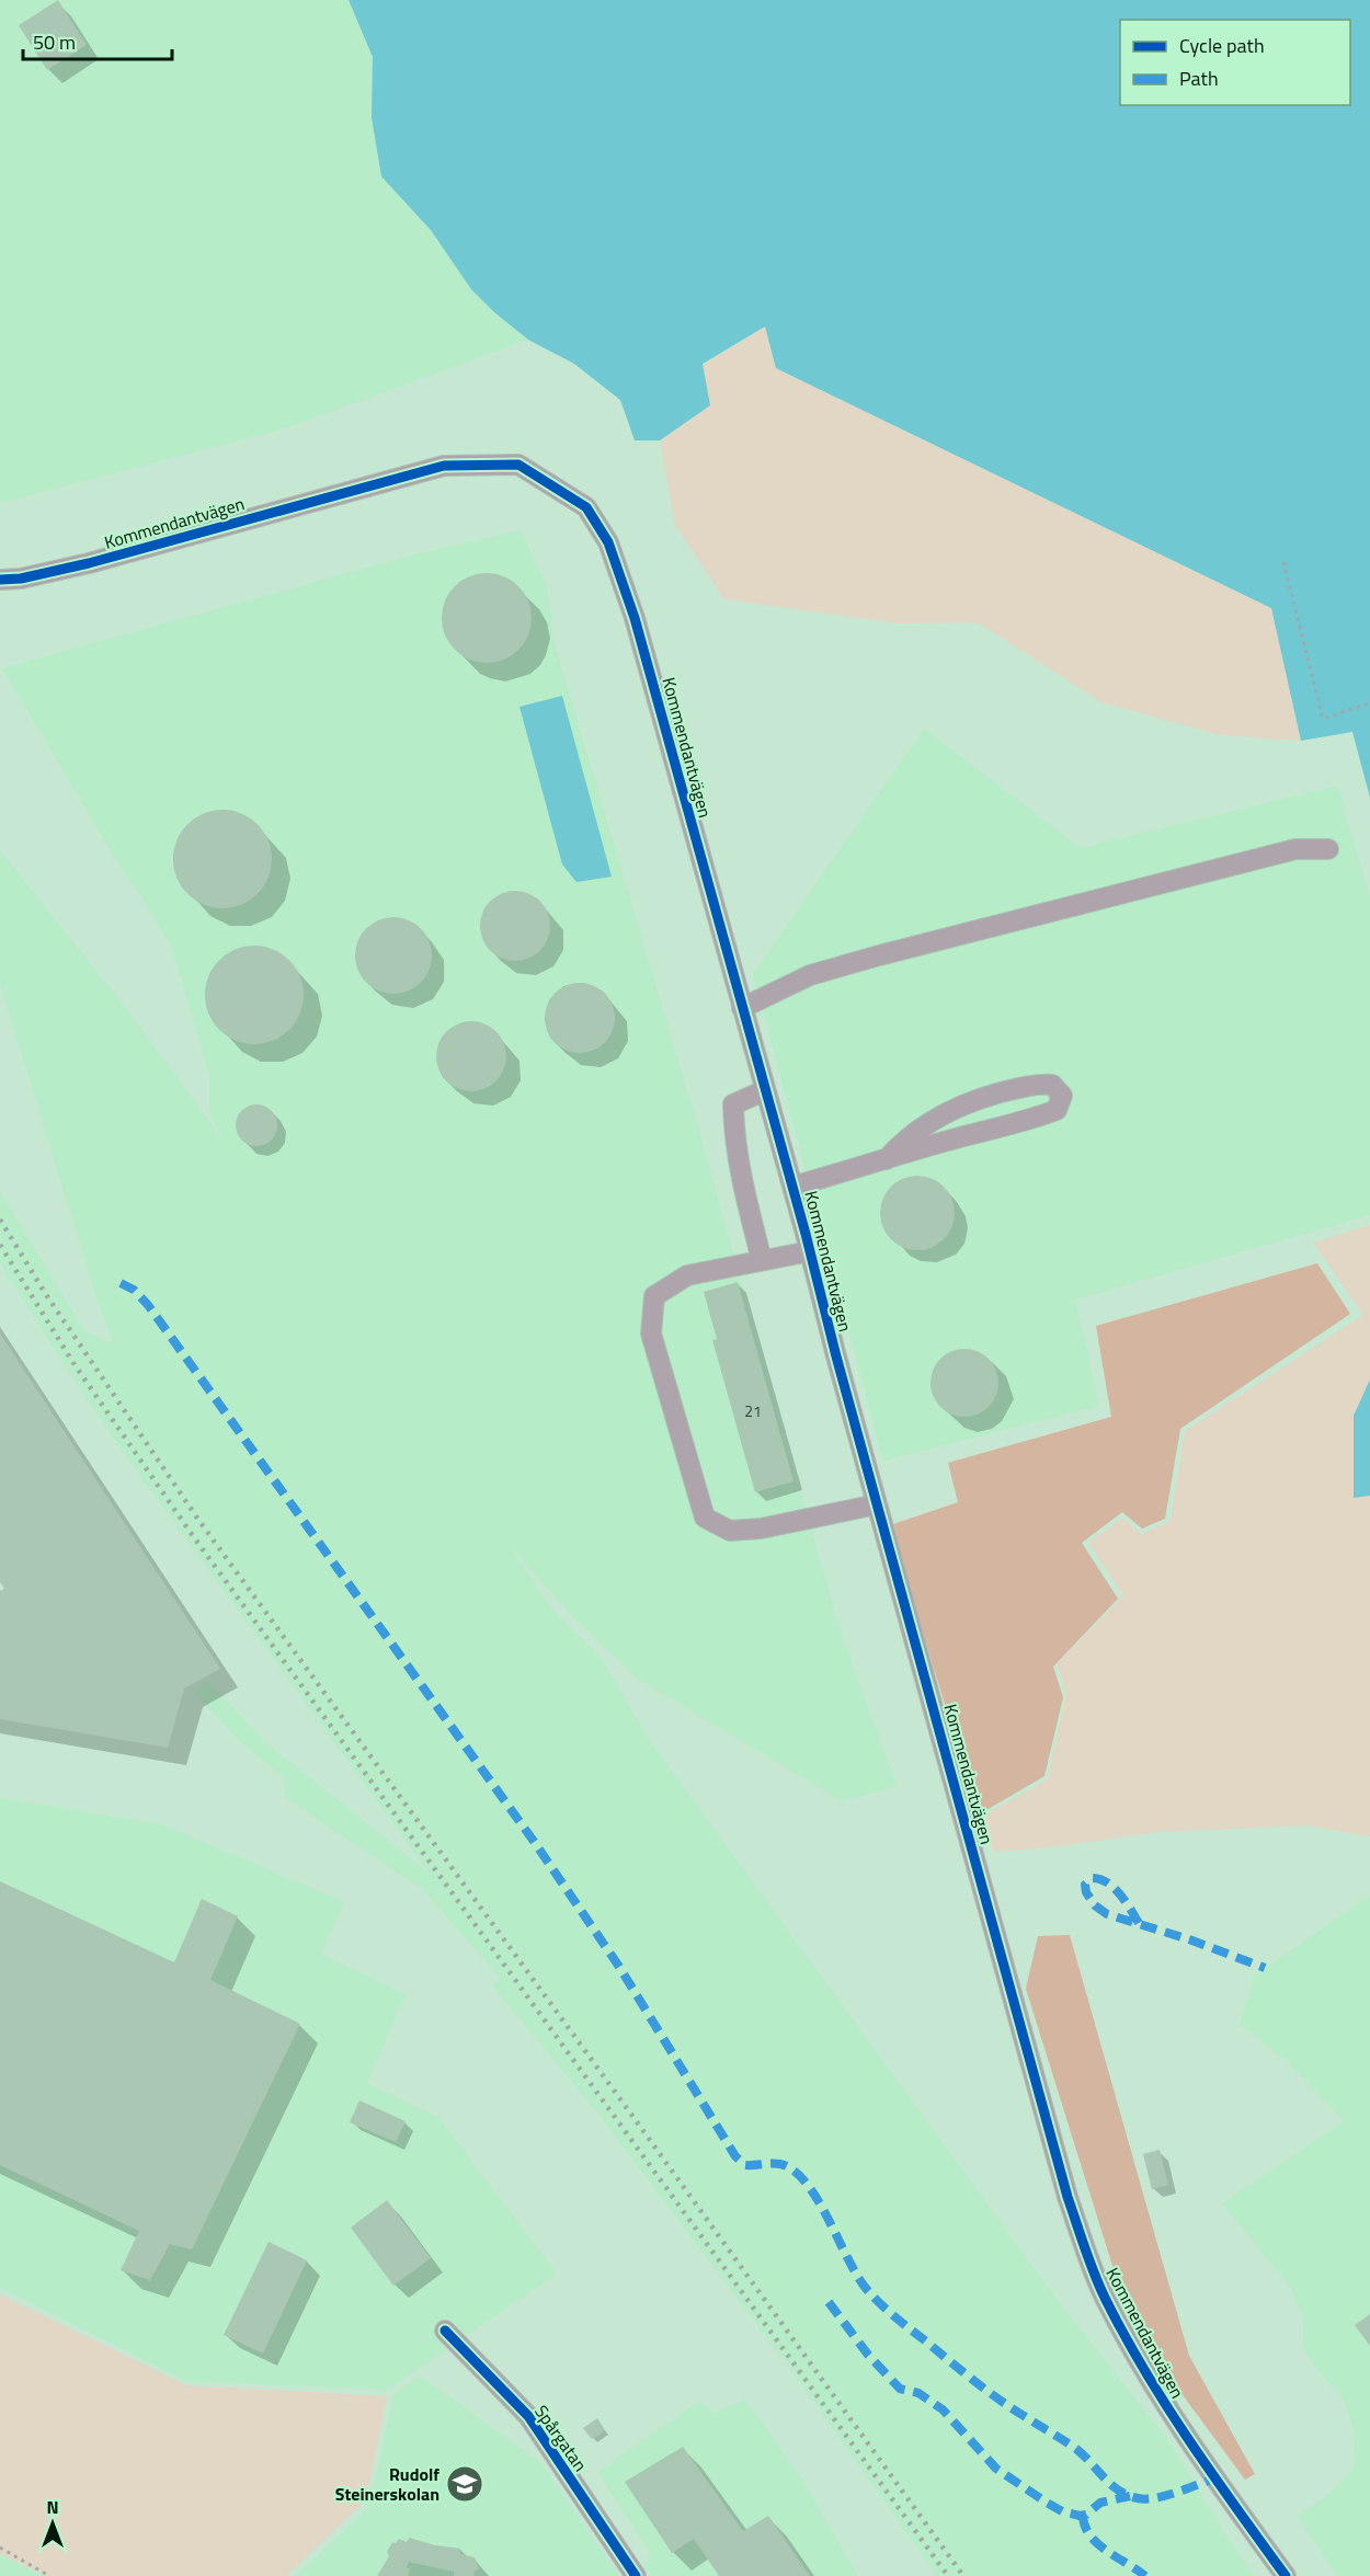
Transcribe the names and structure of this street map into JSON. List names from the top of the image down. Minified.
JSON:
{"streets":{"street":["Kommendantvägen","Spårgatan"]},"places":{"school or university":["Rudolf Steinerskolan"]},"house_numbers":["21"],"legend":["Cycle path","Path"],"scale_bar":"50 m","north":"top"}
